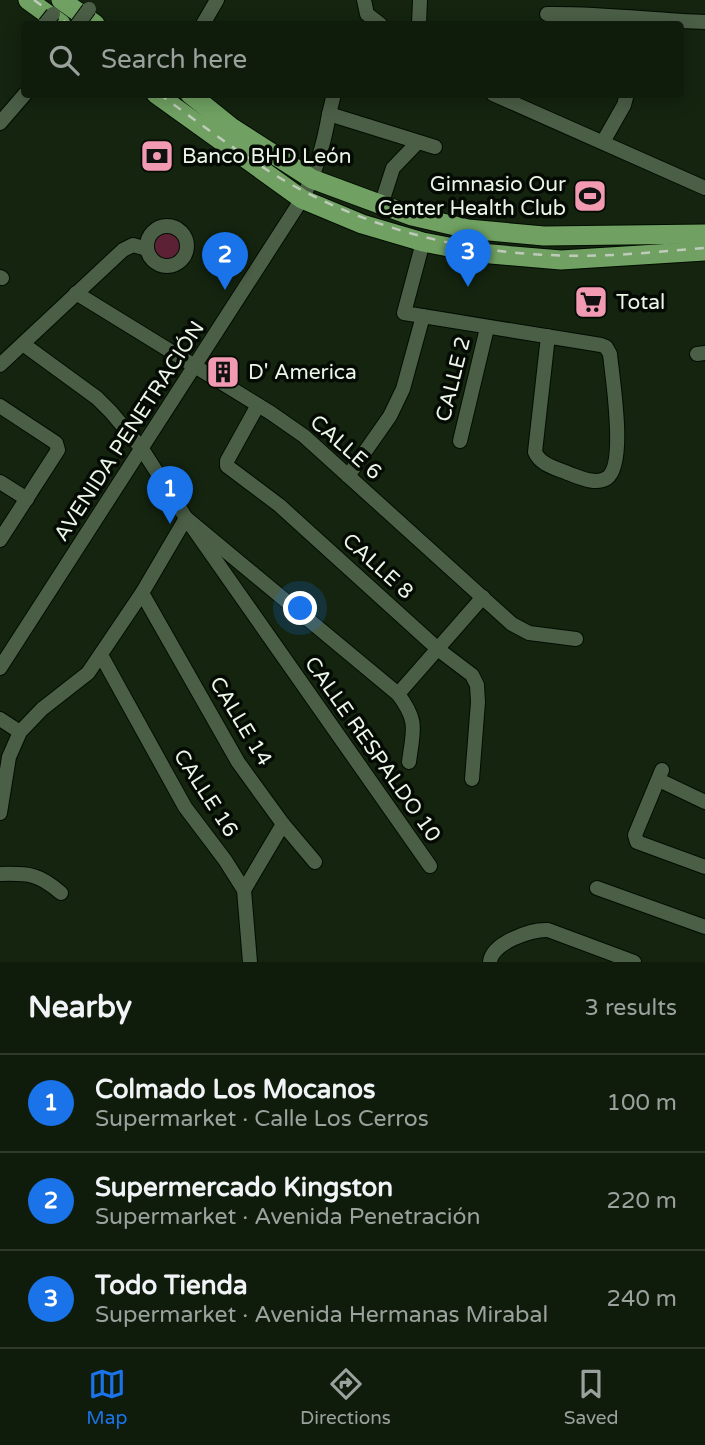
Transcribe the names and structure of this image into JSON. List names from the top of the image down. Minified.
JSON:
{"streets":{"street":["CALLE 2","AVENIDA PENETRACIÓN","CALLE 6","CALLE 8","CALLE 14","CALLE RESPALDO 10","CALLE 16"]},"crossings":[["AVENIDA PENETRACIÓN","CALLE 6"],["AVENIDA PENETRACIÓN","CALLE RESPALDO 10"],["CALLE 6","CALLE 8"]],"places":{"bank":["Banco BHD León"],"sports":["Gimnasio Our Center Health Club"],"supermarket":["Total"],"building":["D' America"]},"page":{"search":"Search here","pins":["3","2","1"],"heading":["Nearby","3 results"],"list":[{"mark":"1","name":"Colmado Los Mocanos","note":"Supermarket · Calle Los Cerros","value":"100 m"},{"mark":"2","name":"Supermercado Kingston","note":"Supermarket · Avenida Penetración","value":"220 m"},{"mark":"3","name":"Todo Tienda","note":"Supermarket · Avenida Hermanas Mirabal","value":"240 m"}],"nav":["Map","Directions","Saved"]}}
